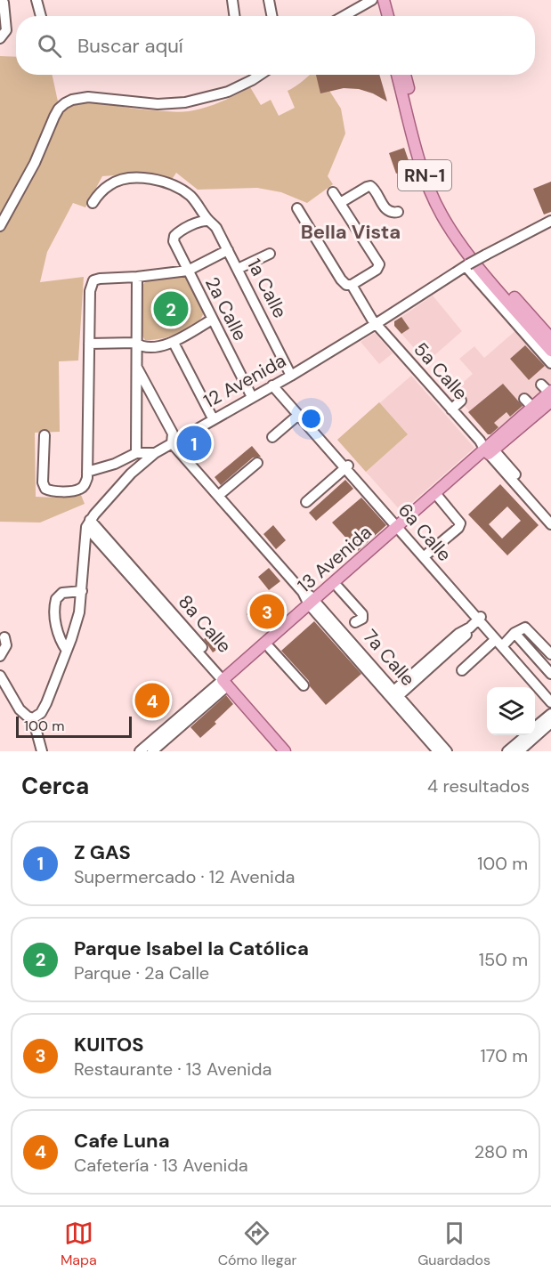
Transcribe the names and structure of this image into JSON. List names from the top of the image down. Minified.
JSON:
{"streets":{"main road":["RN-1","13 Avenida","8a Calle"],"street":["1a Calle","2a Calle","5a Calle","12 Avenida","6a Calle","7a Calle"]},"crossings":[["1a Calle","2a Calle"],["1a Calle","12 Avenida"],["2a Calle","12 Avenida"],["5a Calle","12 Avenida"],["5a Calle","13 Avenida"],["12 Avenida","6a Calle"],["12 Avenida","8a Calle"],["12 Avenida","7a Calle"],["6a Calle","13 Avenida"],["13 Avenida","8a Calle"],["13 Avenida","7a Calle"]],"districts":["Bella Vista"],"scale_bar":"100 m","page":{"search":"Buscar aquí","pins":["2","1","3","4"],"scale":"100 m","heading":["Cerca","4 resultados"],"list":[{"mark":"1","name":"Z GAS","note":"Supermercado · 12 Avenida","value":"100 m"},{"mark":"2","name":"Parque Isabel la Católica","note":"Parque · 2a Calle","value":"150 m"},{"mark":"3","name":"KUITOS","note":"Restaurante · 13 Avenida","value":"170 m"},{"mark":"4","name":"Cafe Luna","note":"Cafetería · 13 Avenida","value":"280 m"}],"nav":["Mapa","Cómo llegar","Guardados"]}}
